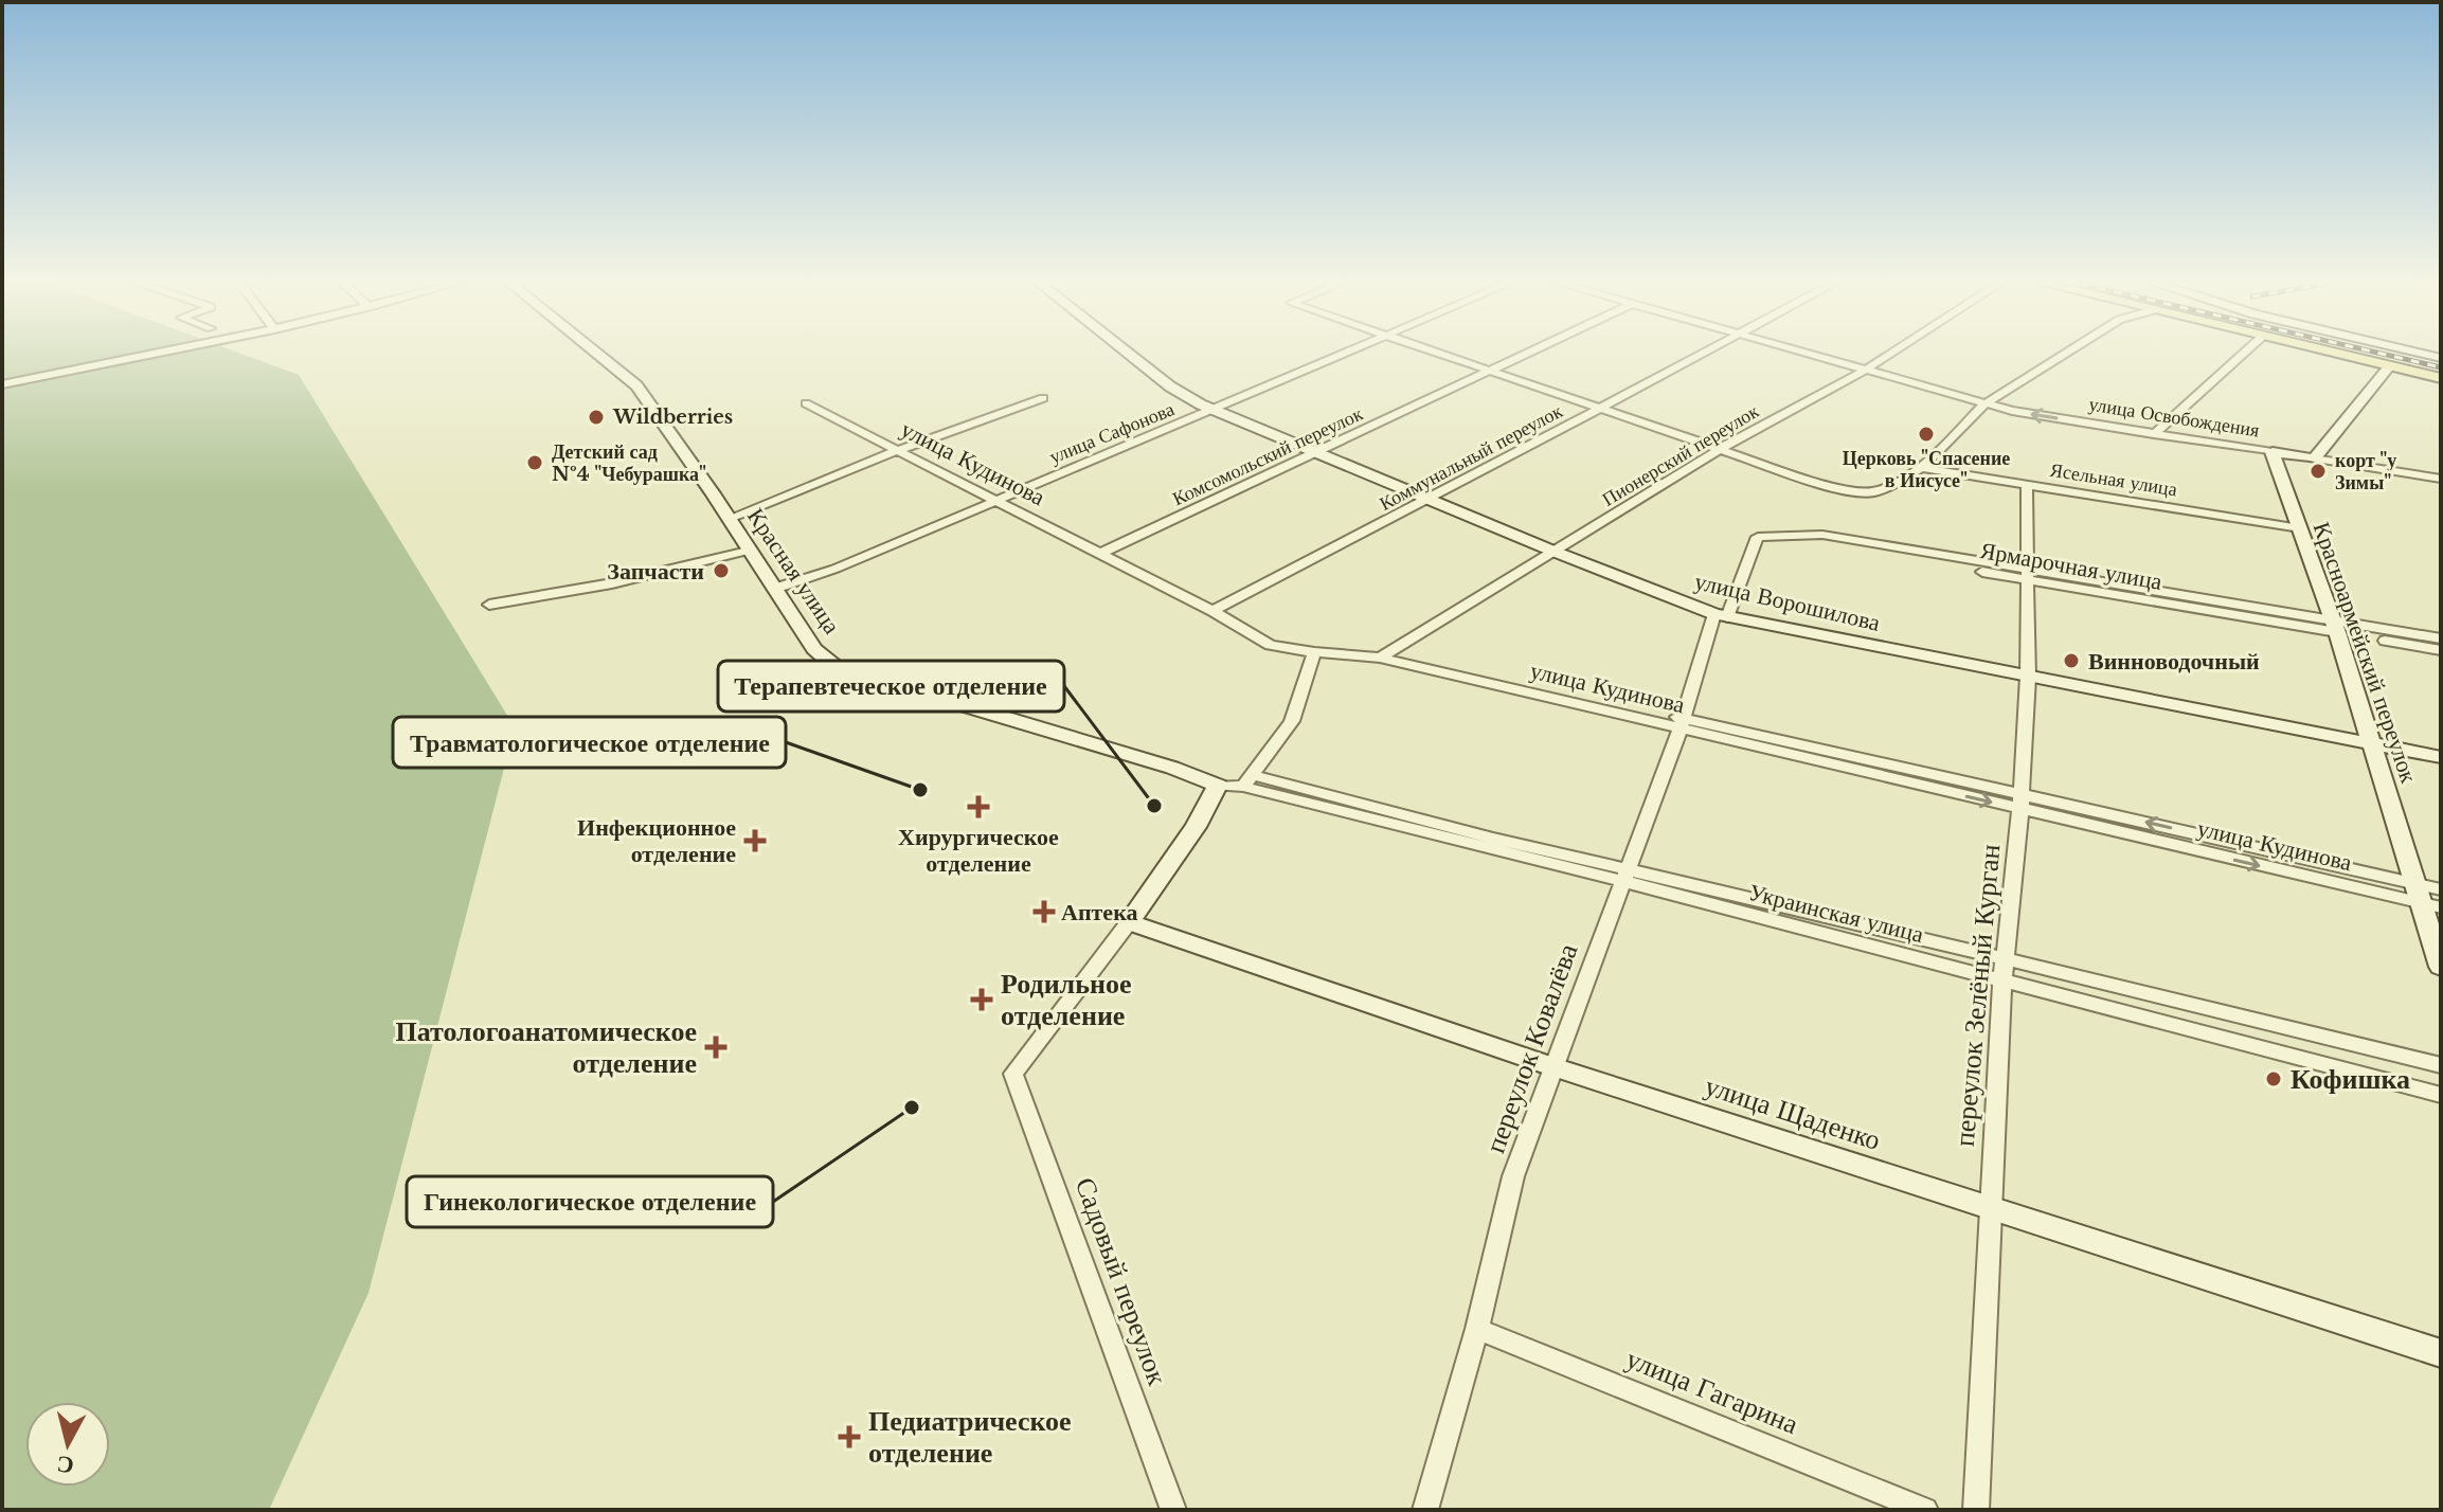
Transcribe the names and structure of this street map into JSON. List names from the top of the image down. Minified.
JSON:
{"streets":{"street":["улица Освобождения","улица Сафонова","Пионерский переулок","Комсомольский переулок","Коммунальный переулок","улица Кудинова","Ясельная улица","Ярмарочная улица","Красная улица","улица Ворошилова","Красноармейский переулок","Украинская улица","переулок Зелёный Курган","переулок Ковалёва","улица Щаденко","Садовый переулок","улица Гагарина"]},"crossings":[["улица Освобождения","Пионерский переулок"],["улица Освобождения","Красноармейский переулок"],["улица Сафонова","улица Кудинова"],["улица Сафонова","Красная улица"],["улица Сафонова","улица Ворошилова"],["Пионерский переулок","улица Кудинова"],["Пионерский переулок","улица Ворошилова"],["Комсомольский переулок","улица Кудинова"],["Комсомольский переулок","улица Ворошилова"],["Коммунальный переулок","улица Кудинова"],["Коммунальный переулок","улица Ворошилова"],["улица Кудинова","Красноармейский переулок"],["улица Кудинова","переулок Зелёный Курган"],["улица Кудинова","переулок Ковалёва"],["Ясельная улица","Красноармейский переулок"],["Ясельная улица","переулок Зелёный Курган"],["Ярмарочная улица","Красноармейский переулок"],["Ярмарочная улица","переулок Зелёный Курган"],["Ярмарочная улица","переулок Ковалёва"],["Красная улица","Украинская улица"],["улица Ворошилова","Красноармейский переулок"],["улица Ворошилова","переулок Зелёный Курган"],["улица Ворошилова","переулок Ковалёва"],["Украинская улица","переулок Зелёный Курган"],["Украинская улица","переулок Ковалёва"],["переулок Зелёный Курган","улица Щаденко"],["переулок Ковалёва","улица Щаденко"],["переулок Ковалёва","улица Гагарина"],["улица Щаденко","Садовый переулок"]],"places":{"other":["Wildberries","Церковь \"Спасение в Иисусе\"","Детский сад №4 \"Чебурашка\"","корт \"у Зимы\"","Запчасти","Винноводочный","Травматологическое отделение","Терапевтеческое отделение","Кофишка","Гинекологическое отделение"],"health":["Хирургическое отделение","Инфекционное отделение","Аптека","Родильное отделение","Патологоанатомическое отделение","Педиатрическое отделение"]},"north":"bottom"}
